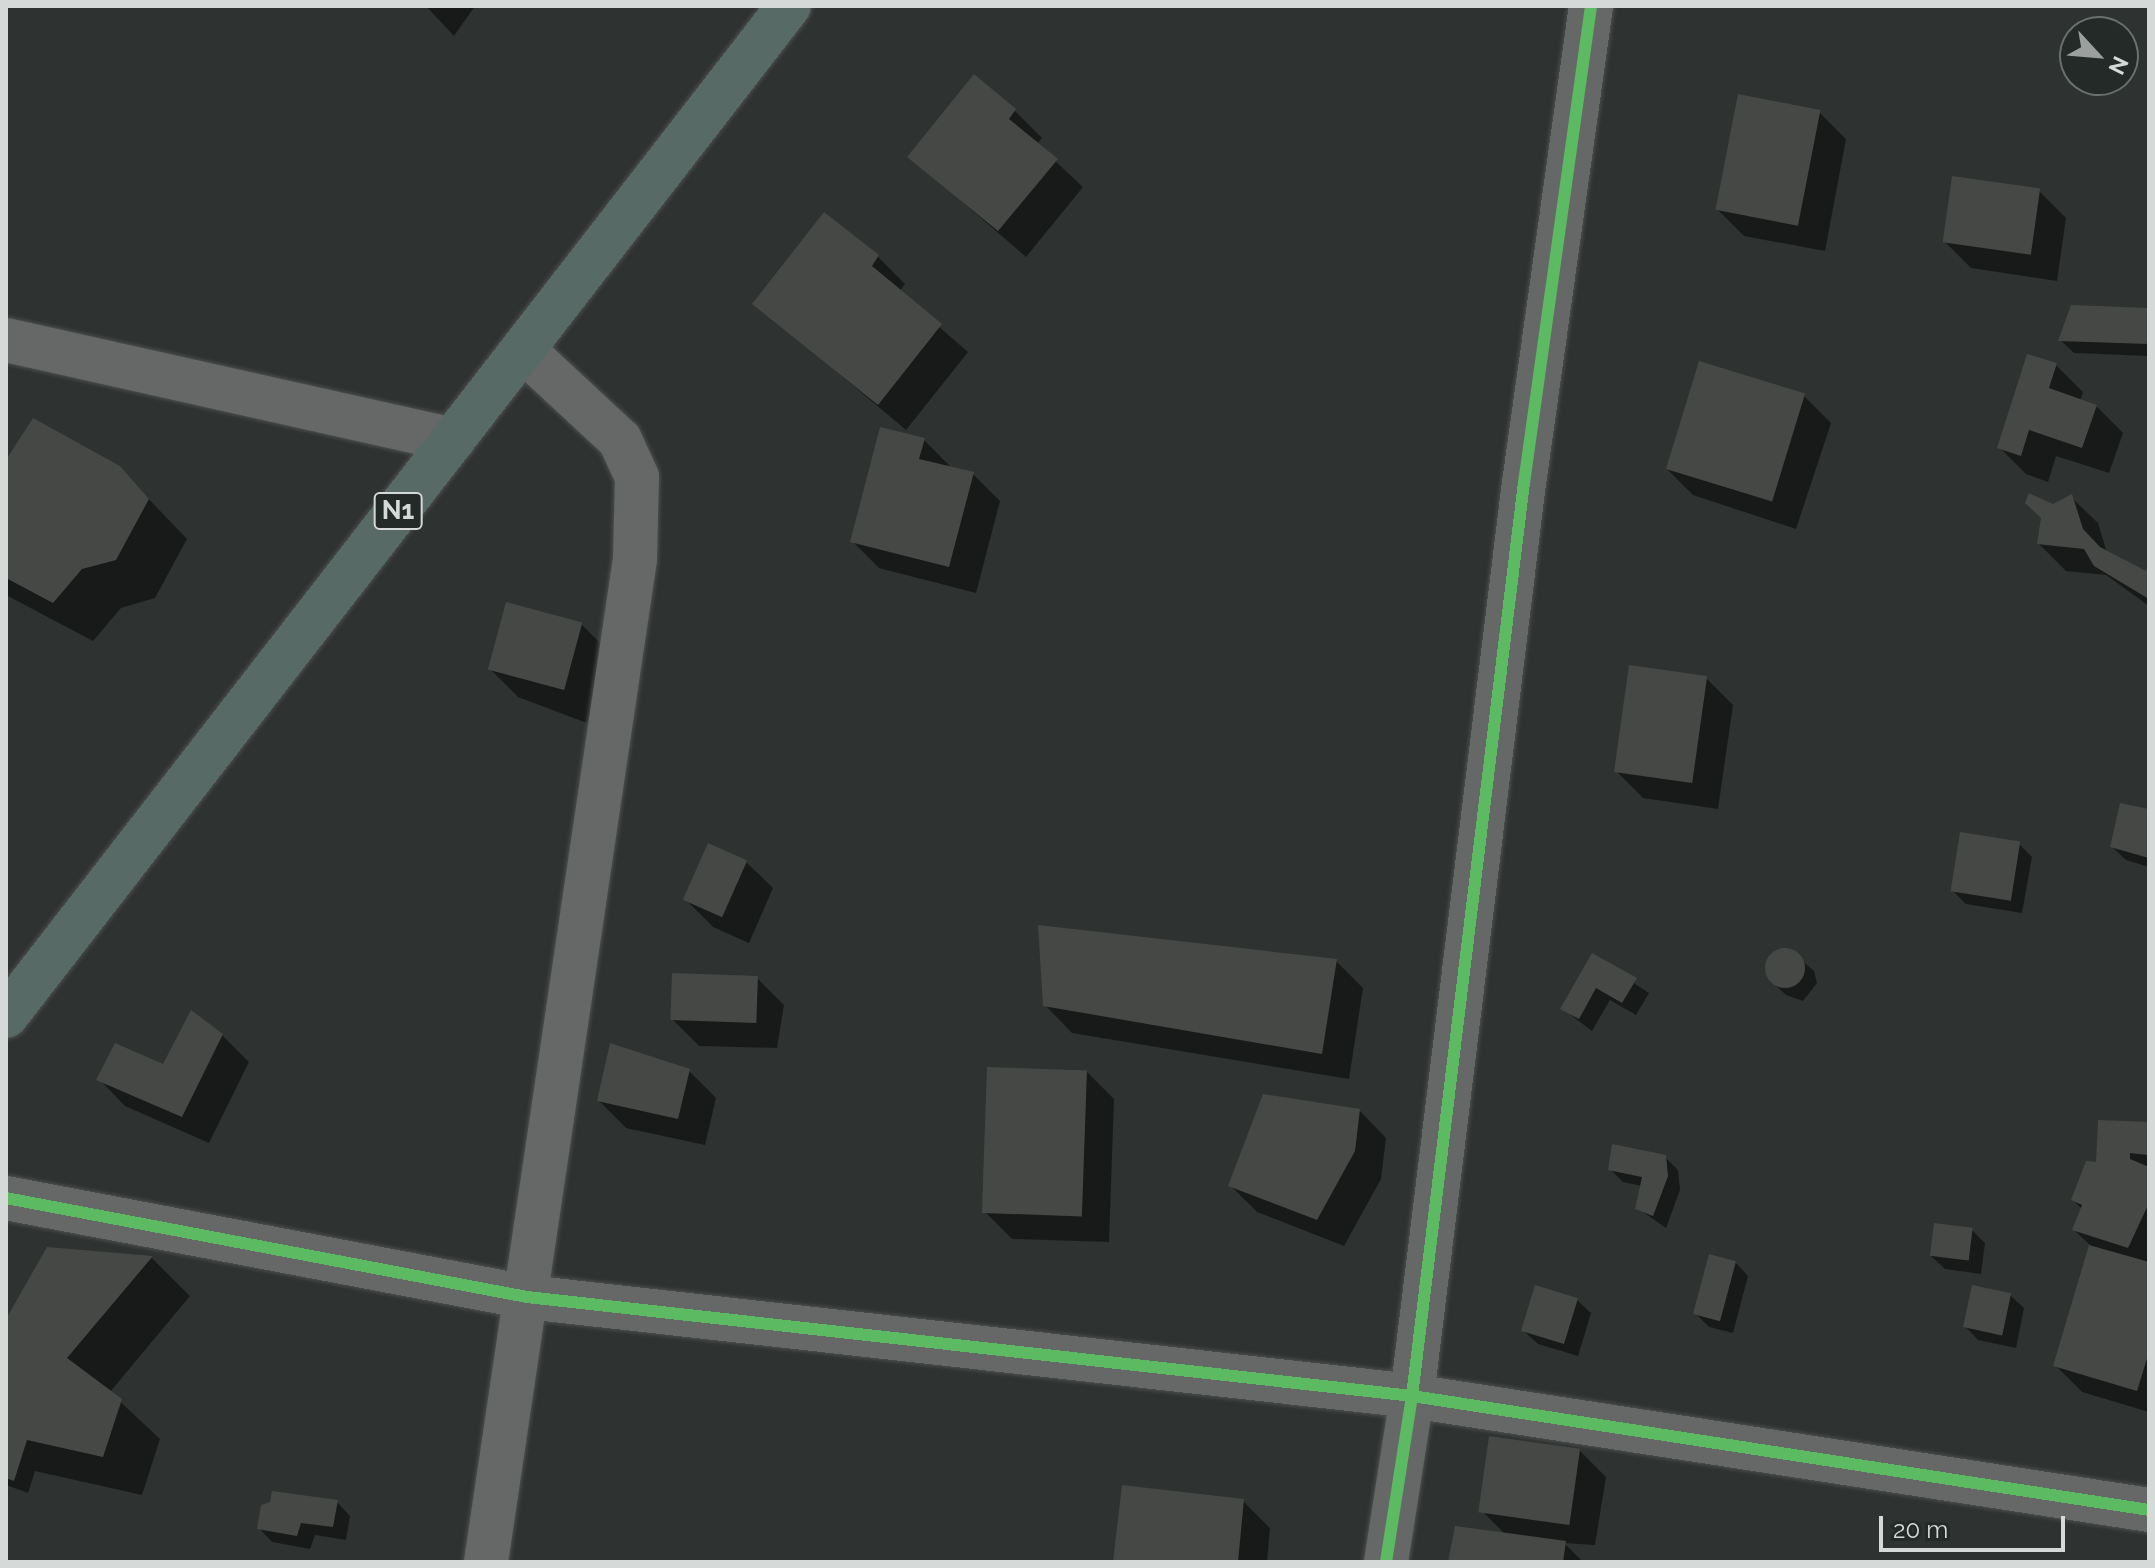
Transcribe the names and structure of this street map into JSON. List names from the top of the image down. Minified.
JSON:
{"streets":{"highway":["N1"]},"scale_bar":"20 m","north":"bottom right"}
